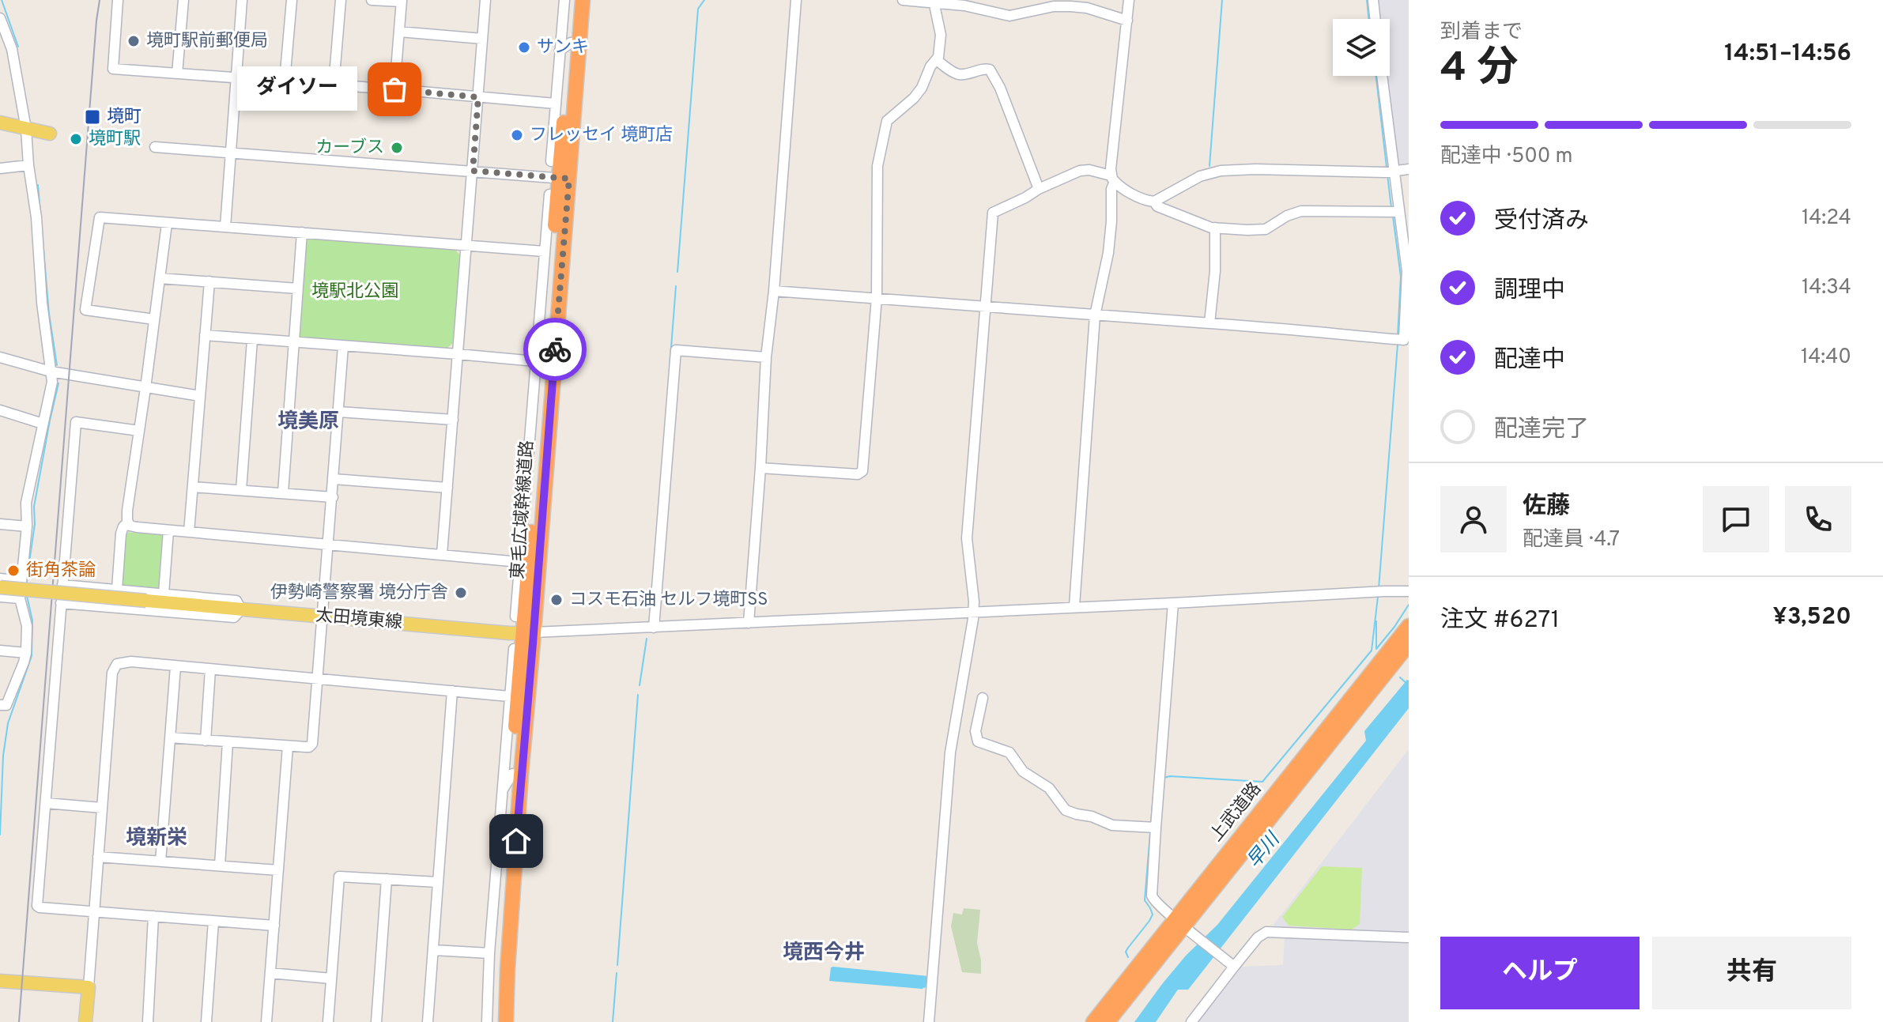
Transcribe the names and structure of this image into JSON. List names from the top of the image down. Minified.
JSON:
{"streets":{"highway":["東毛広域幹線道路","上武道路"],"main road":["太田境東線"]},"crossings":[["東毛広域幹線道路","太田境東線"]],"districts":["境美原","境新栄","境西今井"],"water":["早川"],"parks":["境駅北公園"],"places":{"other":["境町駅前郵便局","サンキ","ダイソー","フレッセイ 境町店","境町駅","カーブス","街角茶論","伊勢崎警察署 境分庁舎","コスモ石油 セルフ境町SS"],"transit":["境町"]},"page":{"heading":["4 分","到着まで","14:51–14:56"],"panel":["佐藤","配達員 · 4.7","注文 #6271","¥3,520"],"bubble":"ダイソー","bar":"配達中 · 500 m","list":[["受付済み","14:24"],["調理中","14:34"],["配達中","14:40"],"配達完了"],"buttons":["ヘルプ","共有"]}}
